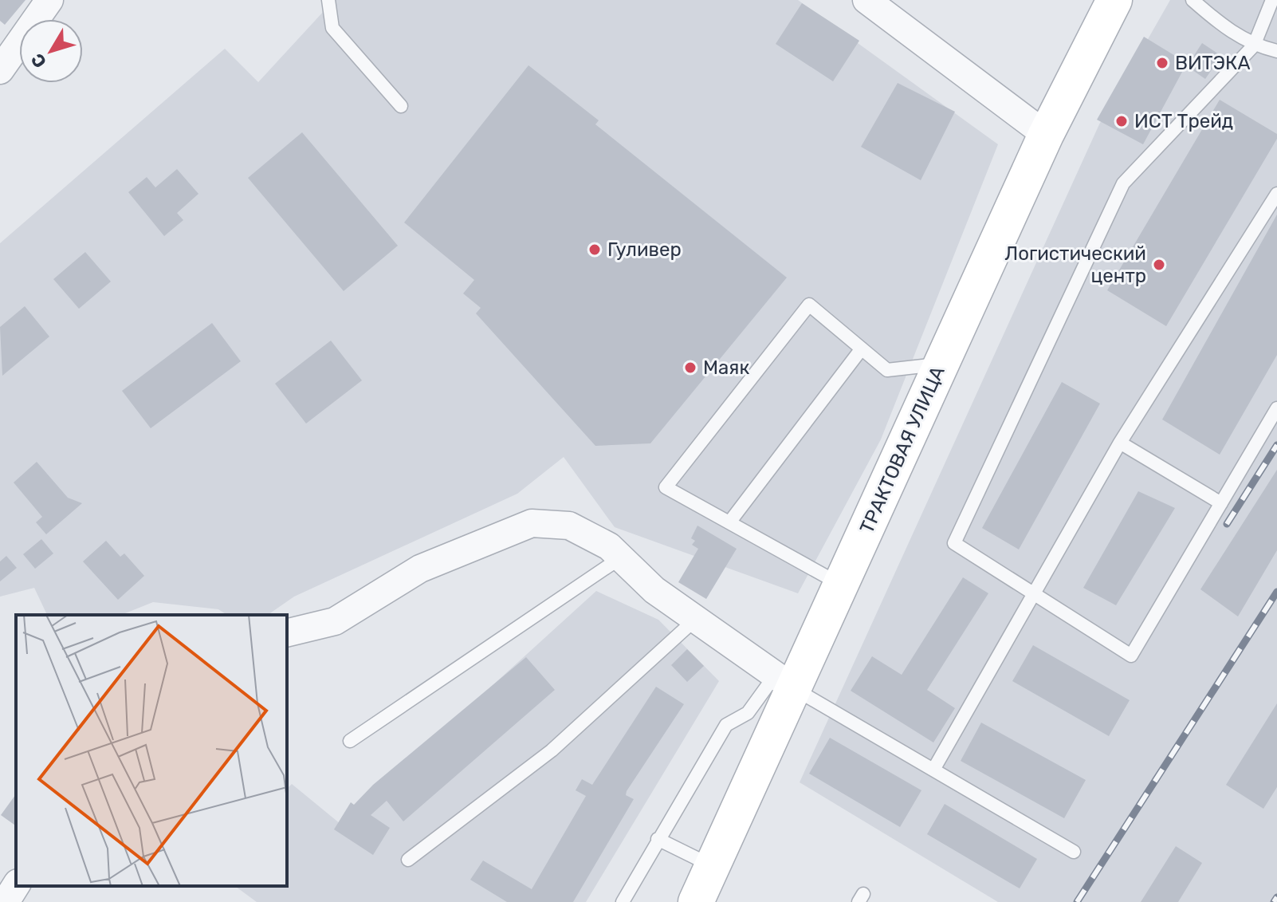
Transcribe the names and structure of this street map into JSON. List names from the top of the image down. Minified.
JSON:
{"streets":{"main road":["ТРАКТОВАЯ УЛИЦА"]},"places":["ВИТЭКА","ИСТ Трейд","Гуливер","Логистический центр","Маяк"],"north":"bottom left"}
